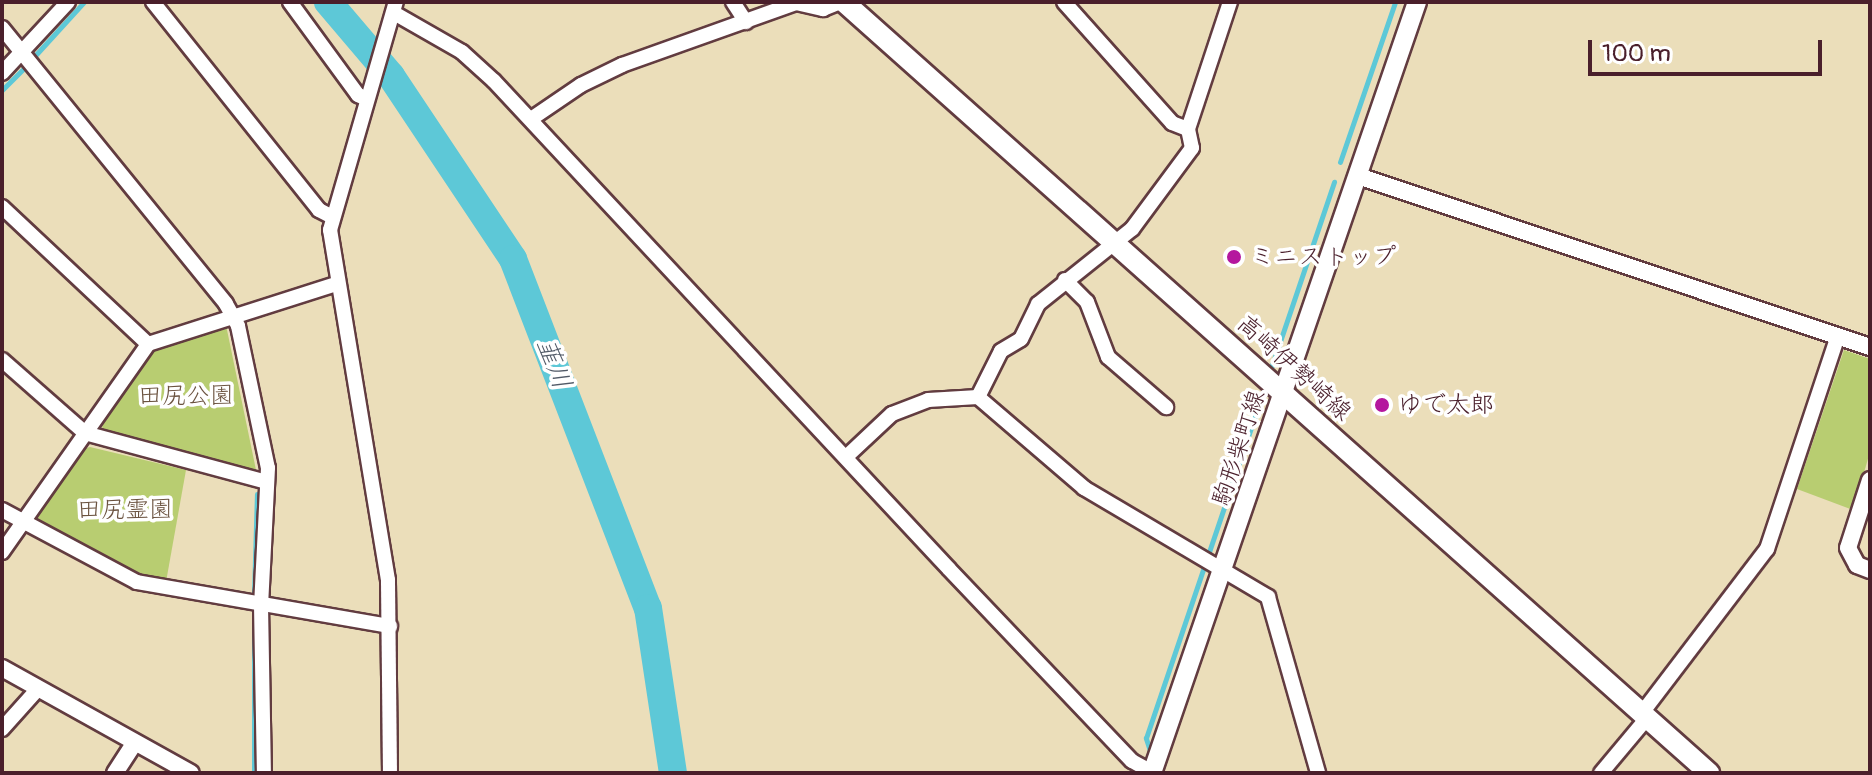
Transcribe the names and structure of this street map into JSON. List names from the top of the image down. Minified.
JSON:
{"streets":{"main road":["高崎伊勢崎線","駒形柴町線"]},"crossings":[["高崎伊勢崎線","駒形柴町線"]],"water":["韮川"],"parks":["田尻公園","田尻霊園"],"places":["ミニストップ","ゆで太郎"],"scale_bar":"100 m"}
